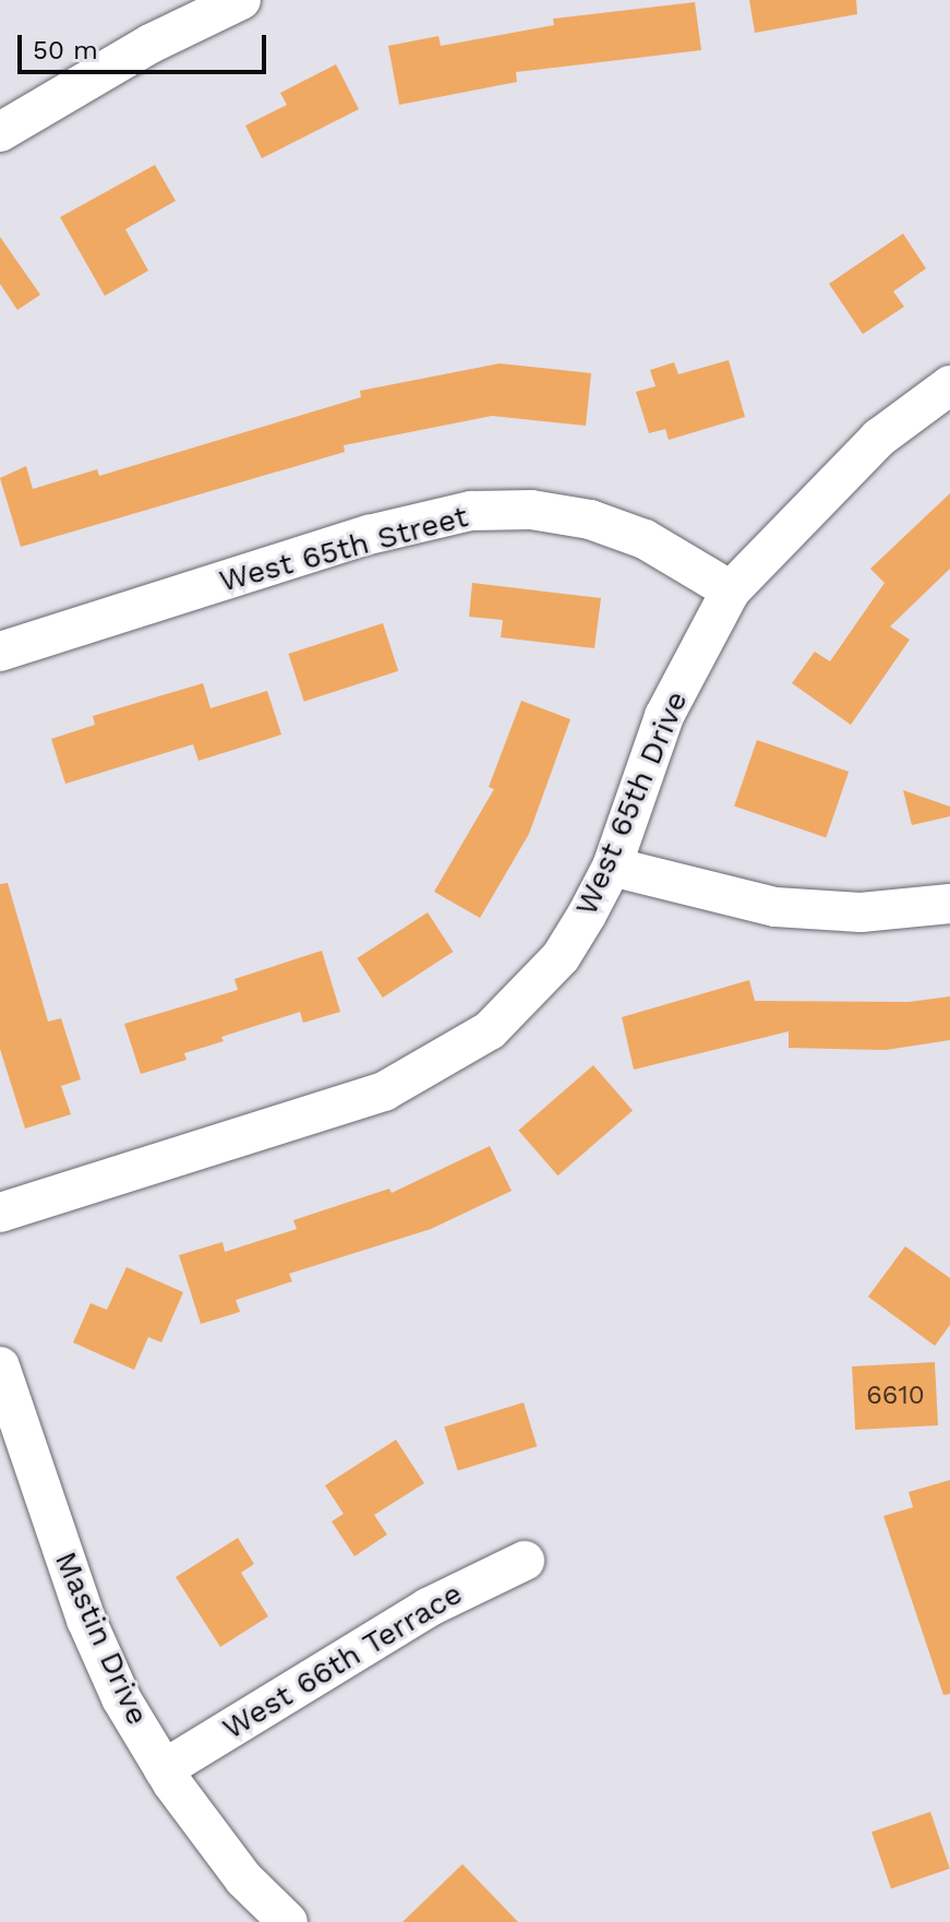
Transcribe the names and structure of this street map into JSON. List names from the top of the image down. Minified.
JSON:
{"streets":{"street":["West 65th Street","West 65th Drive","Mastin Drive","West 66th Terrace"]},"crossings":[["West 65th Street","West 65th Drive"],["Mastin Drive","West 66th Terrace"]],"house_numbers":["6610"],"scale_bar":"50 m"}
